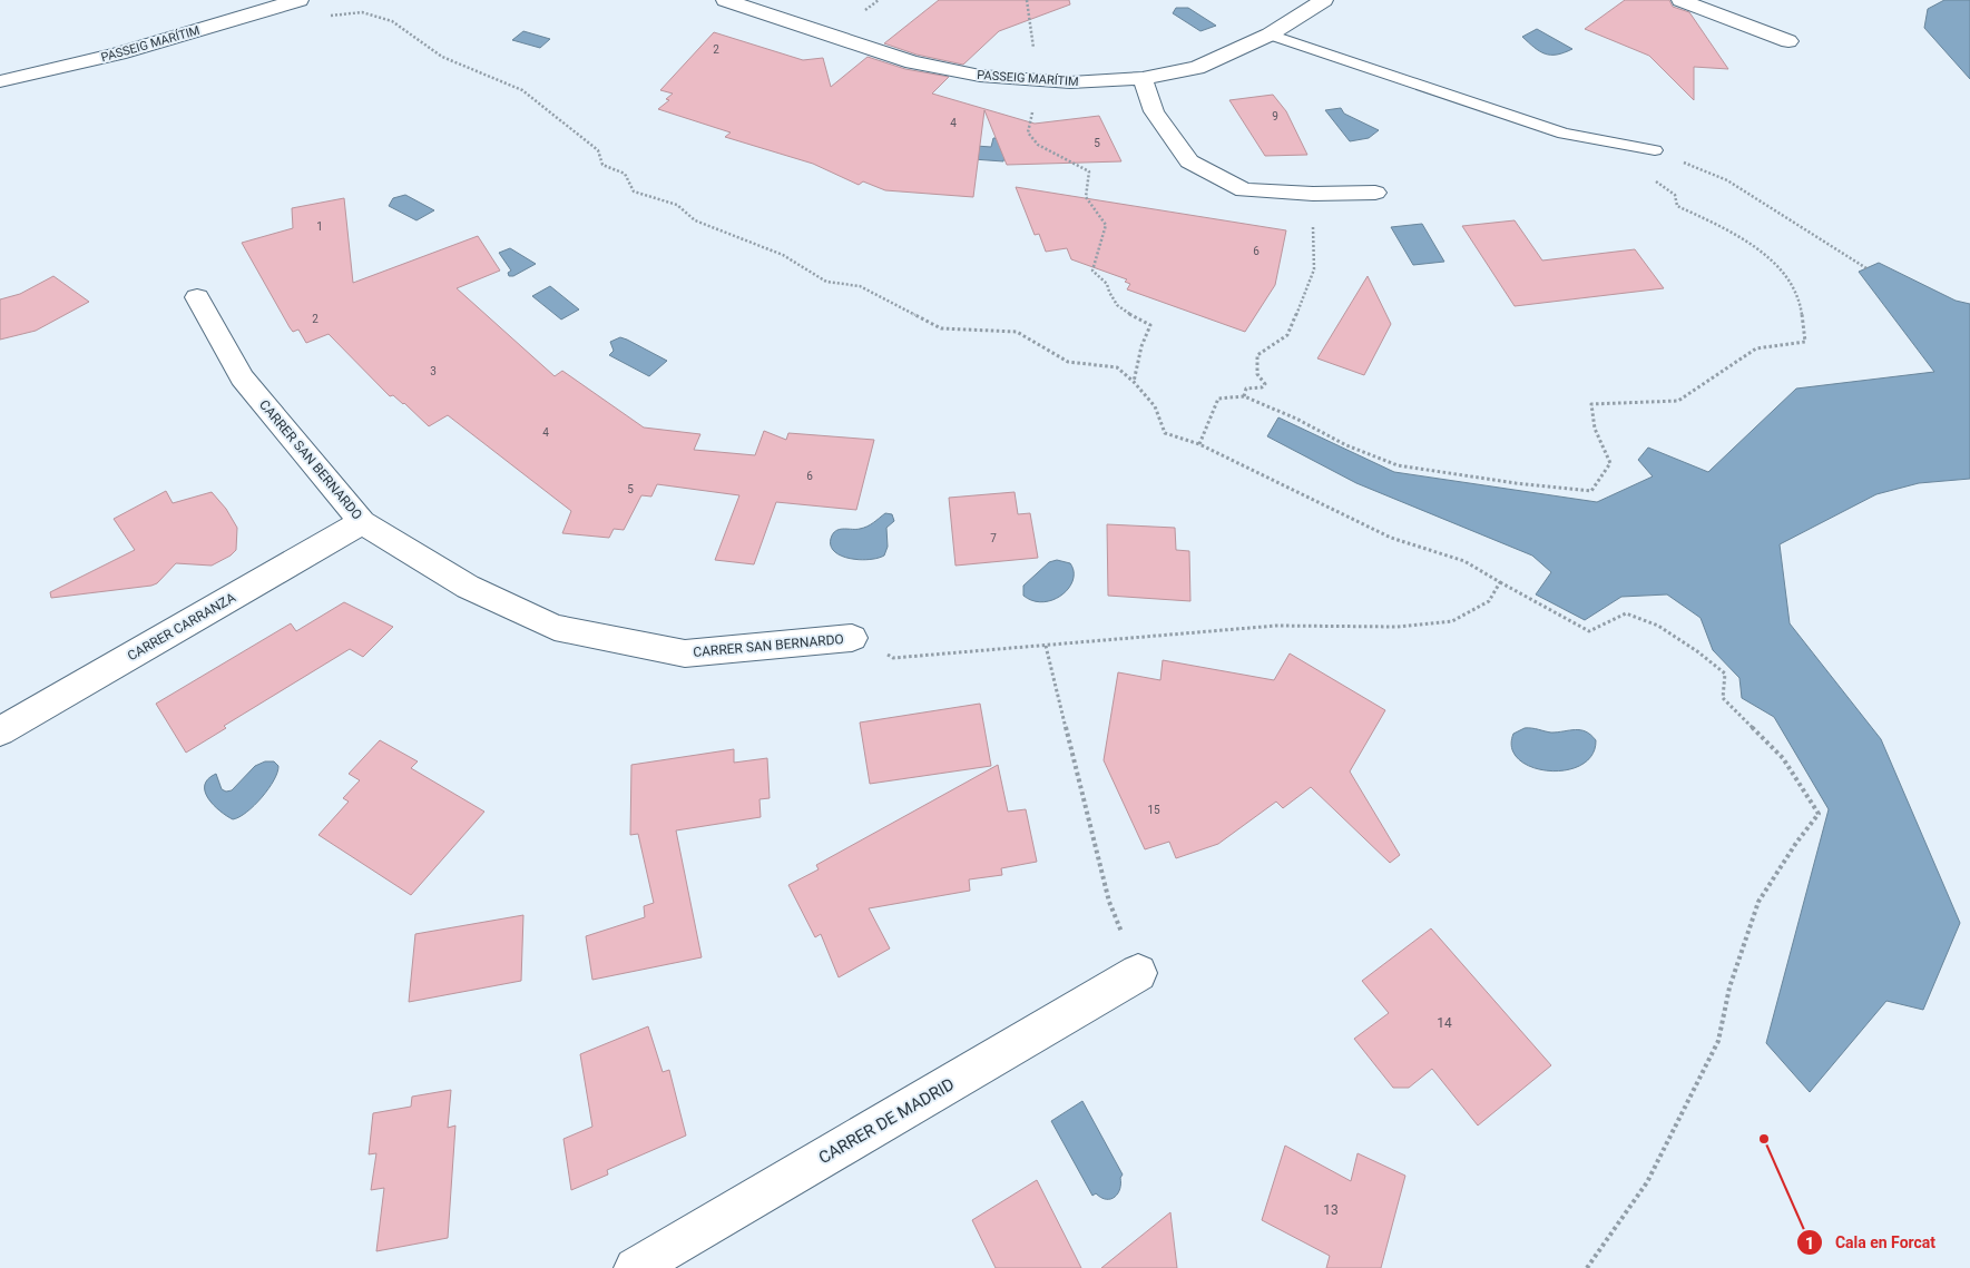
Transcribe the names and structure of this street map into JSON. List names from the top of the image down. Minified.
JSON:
{"streets":{"street":["PASSEIG MARÍTIM","CARRER SAN BERNARDO","CARRER CARRANZA","CARRER DE MADRID"]},"crossings":[["CARRER SAN BERNARDO","CARRER CARRANZA"]],"places":["Cala en Forcat"],"house_numbers":["2","9","4","5","1","6","2","3","4","6","5","7","15","14","13"]}
